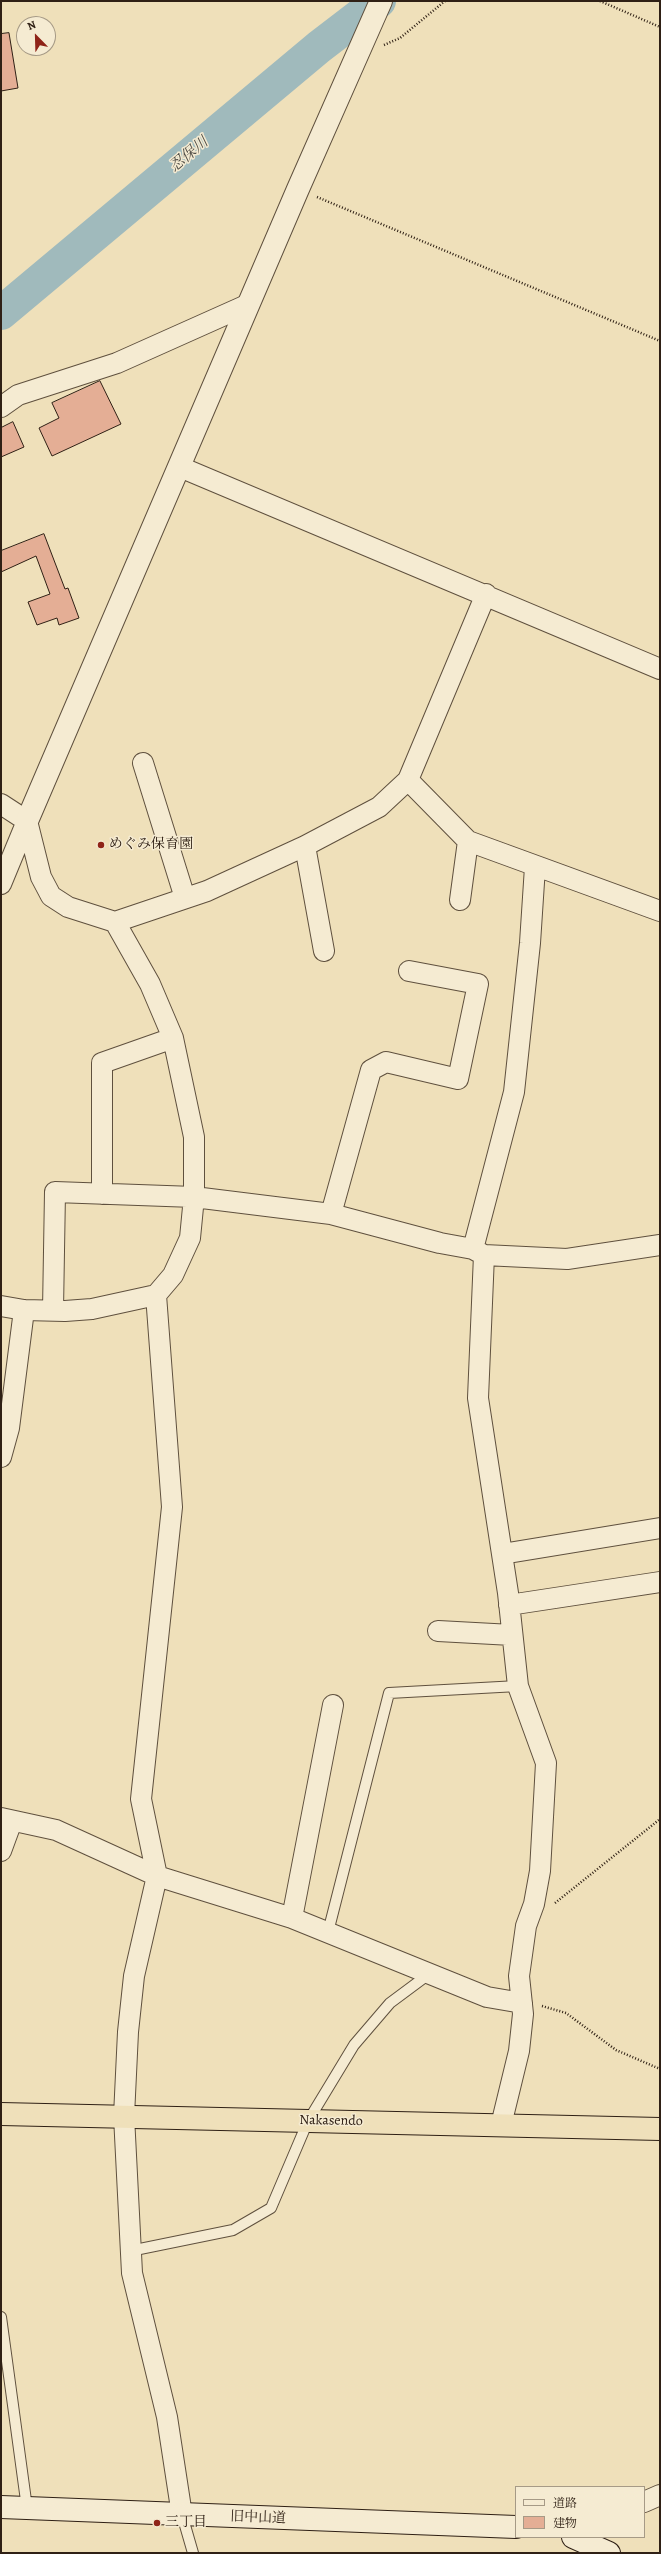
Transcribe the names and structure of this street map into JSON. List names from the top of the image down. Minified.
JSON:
{"streets":{"highway":["Nakasendo"],"street":["旧中山道"]},"water":["忍保川"],"places":["めぐみ保育園","三丁目"],"legend":["道路","建物"],"north":"top left"}
